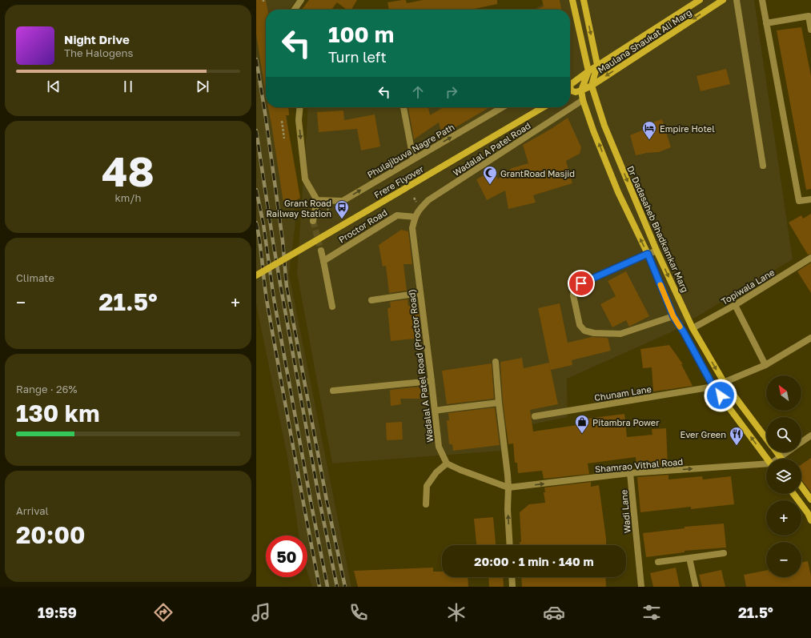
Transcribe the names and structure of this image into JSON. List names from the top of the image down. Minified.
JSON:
{"streets":{"main road":["Maulana Shaukat Ali Marg","Frere Flyover","Dr Dadasaheb Bhadkamkar Marg"],"street":["Wadalal A Patel Road","Phulajibuva Nagre Path","Proctor Road","Topiwala Lane","Wadalal A Patel Road (Proctor Road)","Chunam Lane","Shamrao Vithal Road","Wadi Lane"]},"crossings":[["Maulana Shaukat Ali Marg","Dr Dadasaheb Bhadkamkar Marg"],["Wadalal A Patel Road","Proctor Road"],["Wadalal A Patel Road","Wadalal A Patel Road (Proctor Road)"],["Proctor Road","Wadalal A Patel Road (Proctor Road)"],["Dr Dadasaheb Bhadkamkar Marg","Topiwala Lane"],["Dr Dadasaheb Bhadkamkar Marg","Chunam Lane"],["Shamrao Vithal Road","Wadi Lane"]],"one_way":["Phulajibuva Nagre Path","Shamrao Vithal Road"],"places":{"hotel":["Empire Hotel"],"mosque":["GrantRoad Masjid"],"bus stop":["Grant Road Railway Station"],"shop":["Pitambra Power"],"restaurant":["Ever Green"]},"north":"top left","page":{"turn":["100 m","Turn left"],"song":["Night Drive","The Halogens"],"tile":[["48","km/h"],"Climate",["Range · 26%","130 km"],["Arrival","20:00"]],"heat":["−","21.5°","+"],"map_buttons":["+","−"],"limit":"50","trip":"20:00 · 1 min · 140 m","tabs":["19:59","21.5°"]}}
